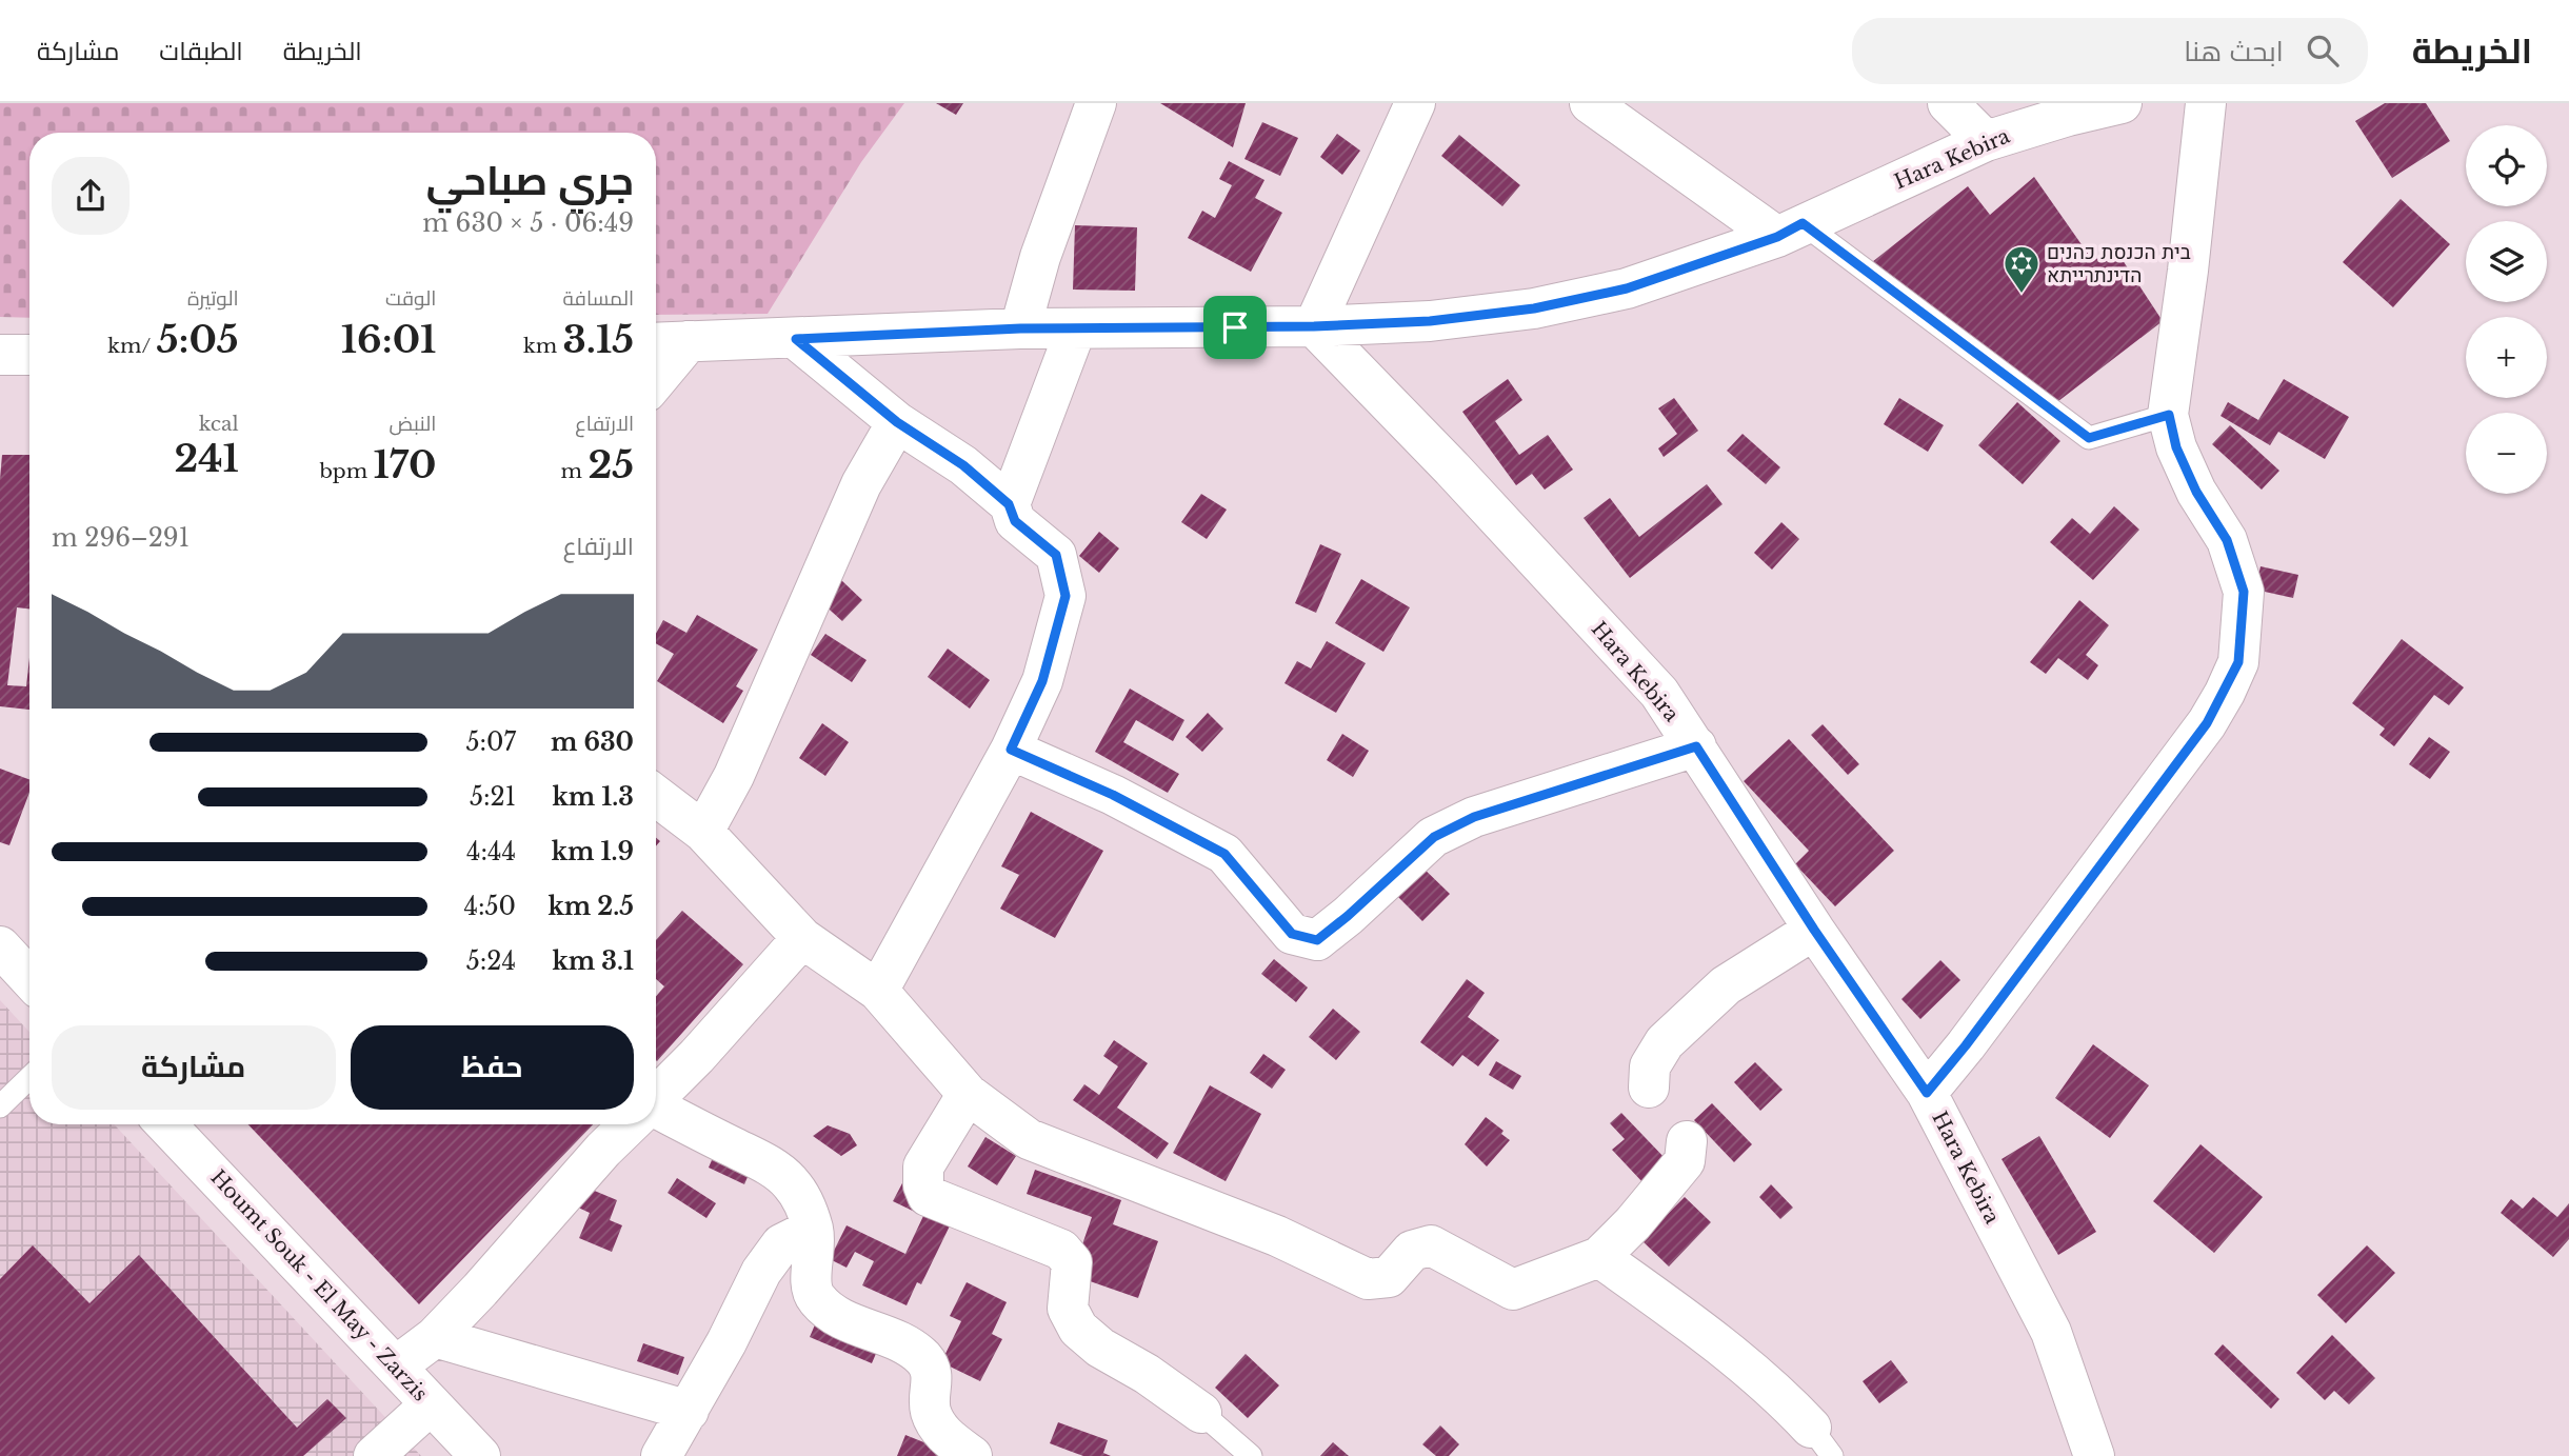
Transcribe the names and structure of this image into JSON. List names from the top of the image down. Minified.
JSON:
{"streets":{"street":["Hara Kebira","Houmt Souk - El May - Zarzis"]},"places":{"synagogue":["בית הכנסת כהנים הדינתרייתא"]},"page":{"header":"الخريطة","search":"ابحث هنا","nav":["الخريطة","الطبقات","مشاركة"],"map_buttons":["+","−"],"heading":["جري صباحي","06:49 · 5 × 630 m"],"stats":[["المسافة","3.15 km"],["الوقت","16:01"],["الوتيرة","5:05 /km"],["الارتفاع","25 m"],["النبض","170 bpm"],["kcal","241"]],"chart":["الارتفاع","291–296 m"],"list":[{"name":"630 m","note":"5:07"},{"name":"1.3 km","note":"5:21"},{"name":"1.9 km","note":"4:44"},{"name":"2.5 km","note":"4:50"},{"name":"3.1 km","note":"5:24"}],"buttons":["حفظ","مشاركة"]}}
